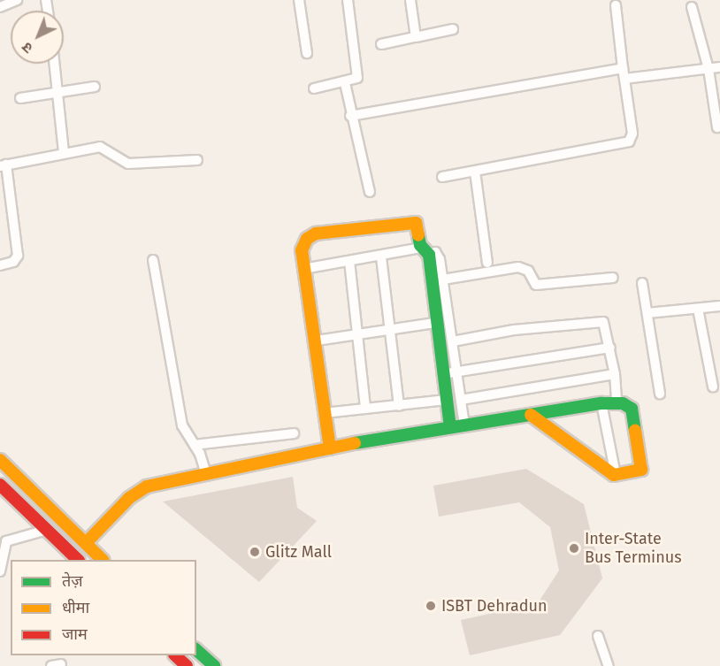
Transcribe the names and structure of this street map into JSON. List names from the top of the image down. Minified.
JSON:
{"places":["Inter-State Bus Terminus","Glitz Mall","ISBT Dehradun"],"legend":["तेज़","धीमा","जाम"],"north":"bottom left"}
